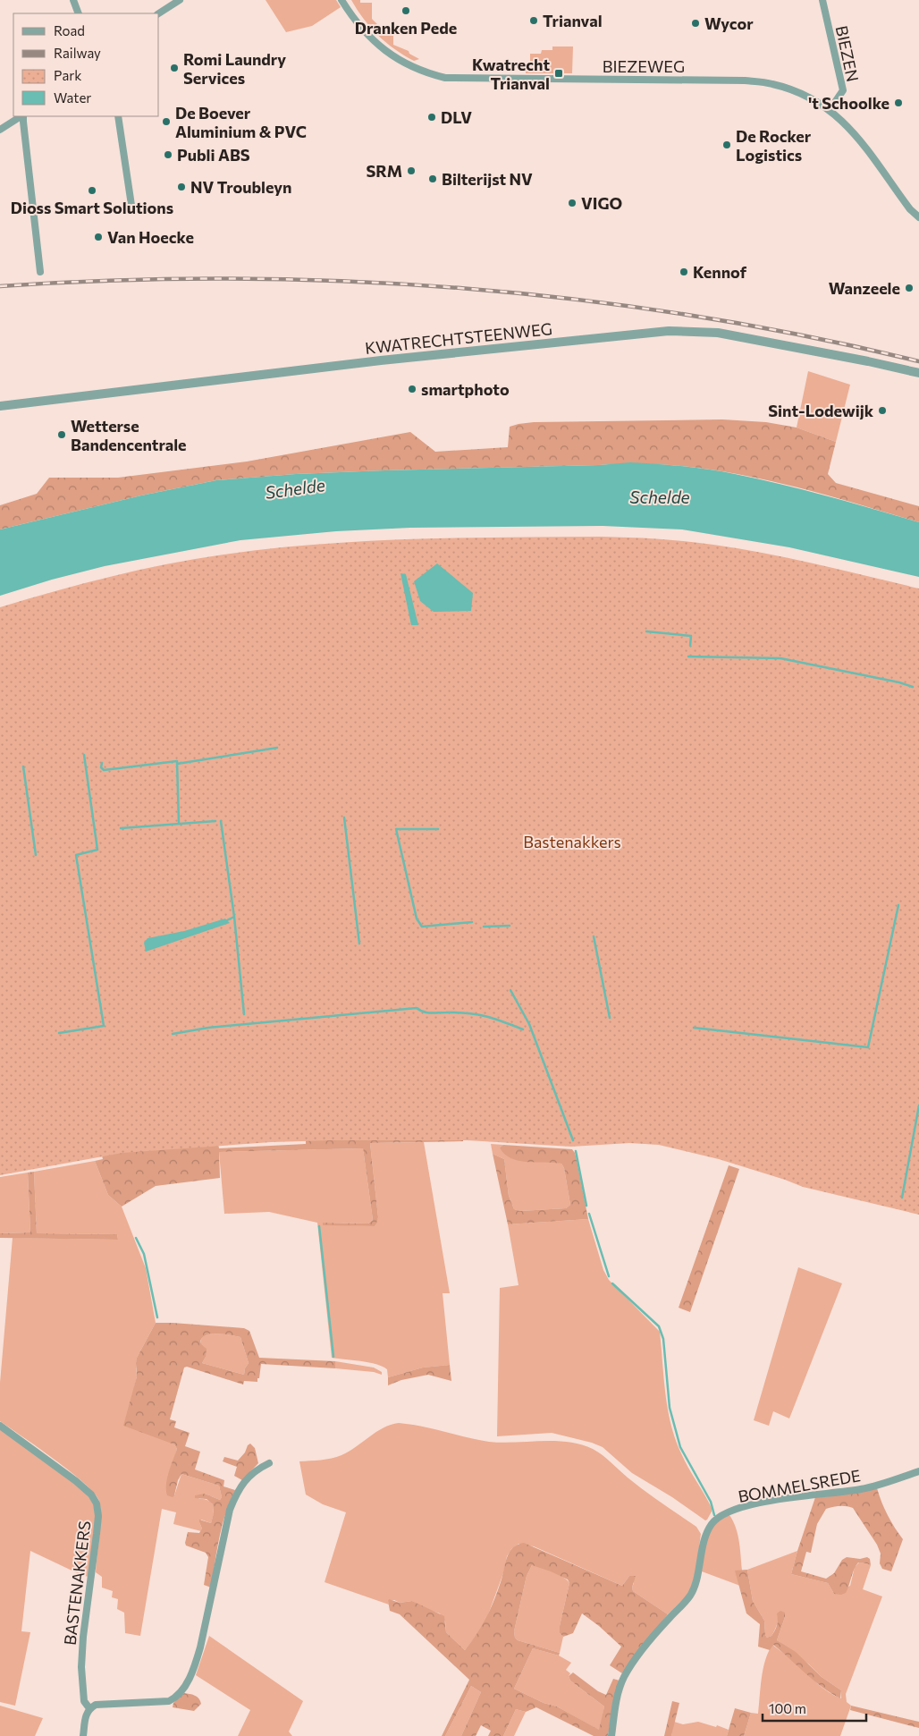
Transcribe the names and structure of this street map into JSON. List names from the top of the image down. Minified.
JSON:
{"streets":{"street":["BIEZEN","BIEZEWEG","KWATRECHTSTEENWEG","BOMMELSREDE","BASTENAKKERS"]},"crossings":[["BIEZEN","BIEZEWEG"]],"water":["Schelde"],"parks":["Bastenakkers"],"places":{"other":["Dranken Pede","Trianval","Wycor","Romi Laundry Services","'t Schoolke","DLV","De Boever Aluminium & PVC","De Rocker Logistics","Publi ABS","SRM","Bilterijst NV","NV Troubleyn","Dioss Smart Solutions","VIGO","Van Hoecke","Kennof","Wanzeele","smartphoto","Sint-Lodewijk","Wetterse Bandencentrale"],"transit":["Kwatrecht Trianval"]},"legend":["Road","Railway","Park","Water"],"scale_bar":"100 m"}
